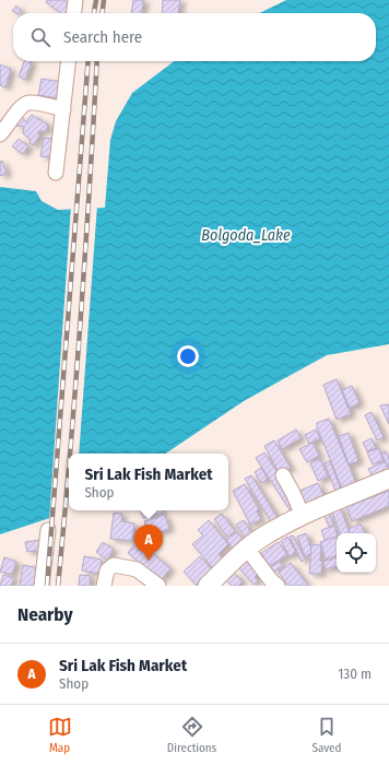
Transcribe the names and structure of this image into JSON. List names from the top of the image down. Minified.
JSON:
{"water":["Bolgoda_Lake"],"page":{"search":"Search here","popup":["Sri Lak Fish Market","Shop"],"pins":"A","heading":"Nearby","list":[{"mark":"A","name":"Sri Lak Fish Market","note":"Shop","value":"130 m"}],"nav":["Map","Directions","Saved"]}}
